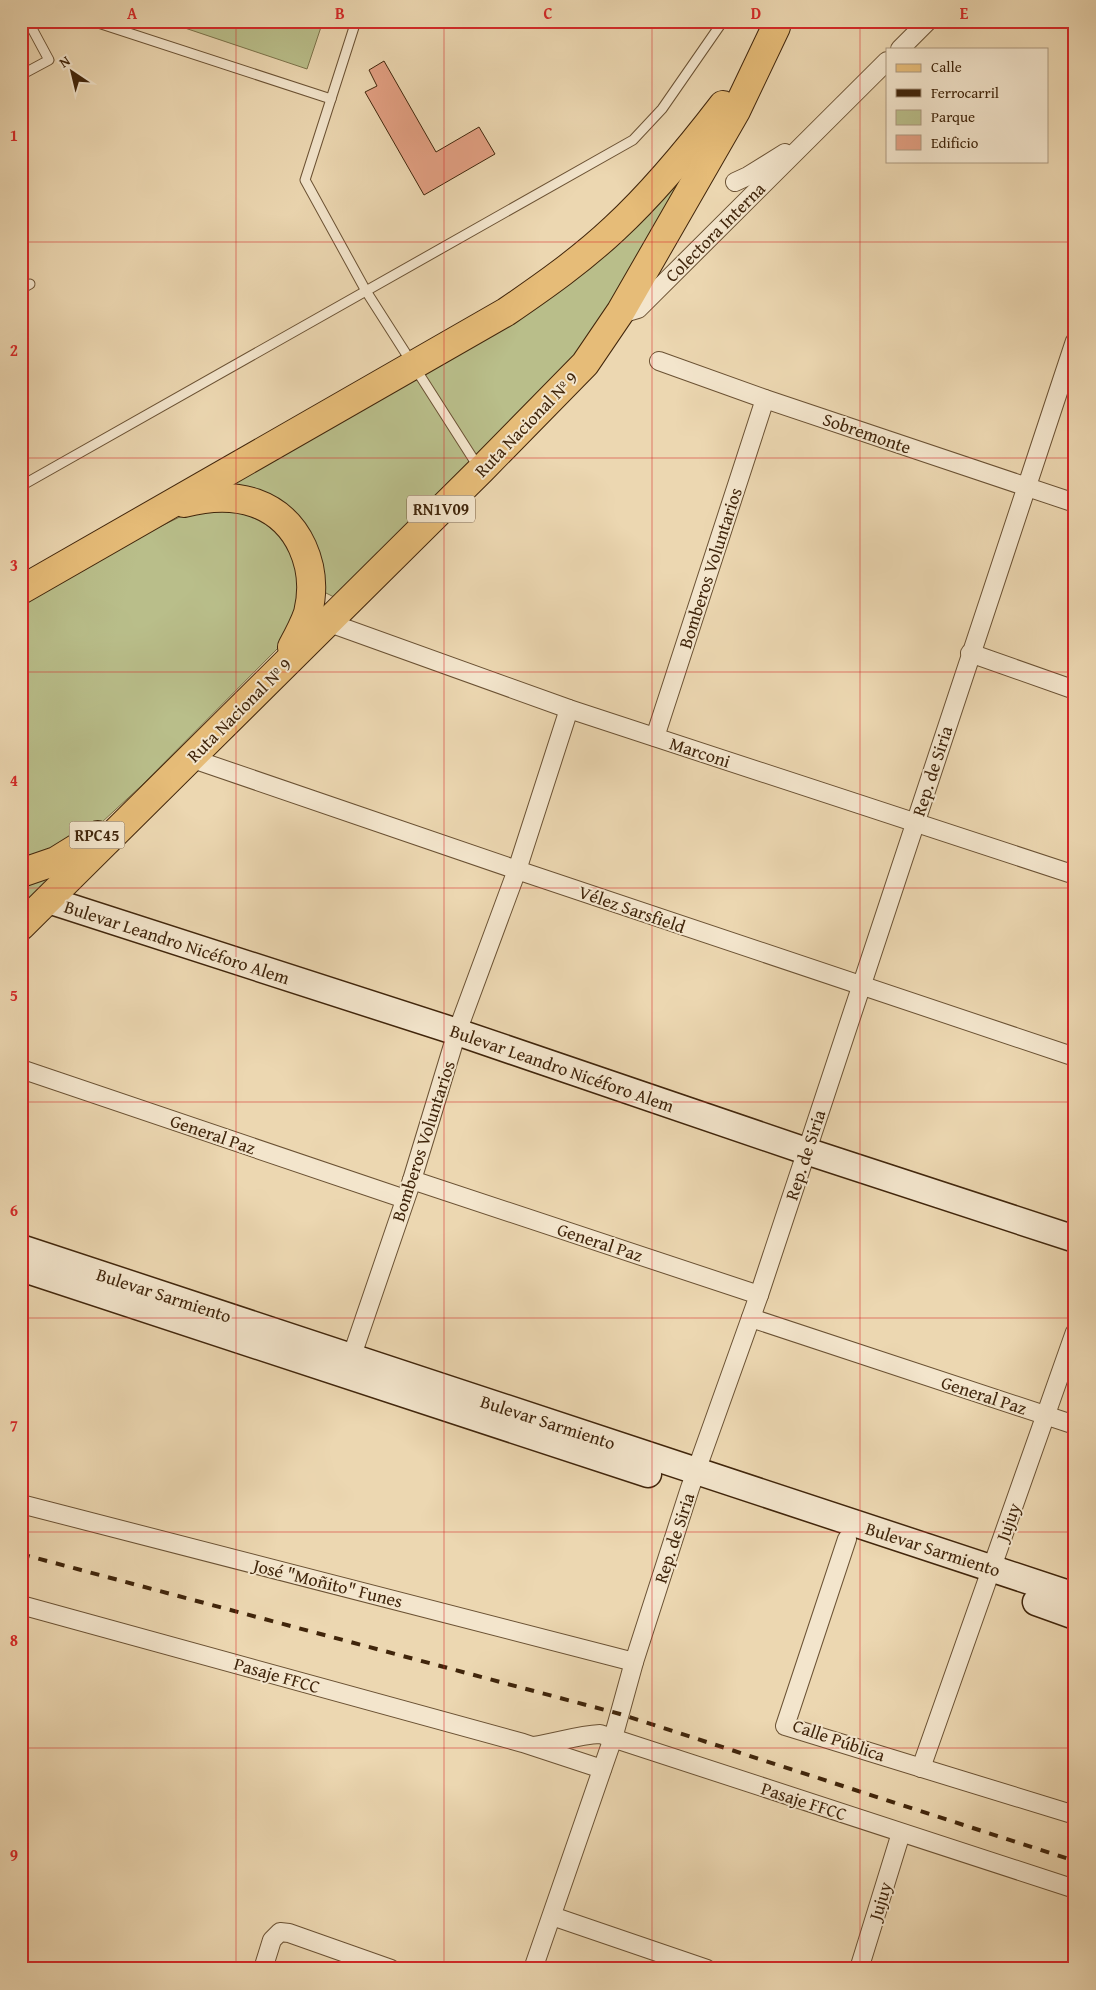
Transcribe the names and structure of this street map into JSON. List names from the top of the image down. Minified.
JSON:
{"streets":{"main road":["Ruta Nacional Nº 9","RN1V09","RPC45","Bulevar Leandro Nicéforo Alem","Bulevar Sarmiento"],"street":["Colectora Interna","Sobremonte","Bomberos Voluntarios","Marconi","Rep. de Siria","Vélez Sarsfield","General Paz","Jujuy","José \"Moñito\" Funes","Pasaje FFCC","Calle Pública"]},"crossings":[["Colectora Interna","Ruta Nacional Nº 9"],["Ruta Nacional Nº 9","RN1V09"],["Ruta Nacional Nº 9","Marconi"],["Ruta Nacional Nº 9","RPC45"],["Ruta Nacional Nº 9","Vélez Sarsfield"],["Ruta Nacional Nº 9","Bulevar Leandro Nicéforo Alem"],["Sobremonte","Bomberos Voluntarios"],["Sobremonte","Rep. de Siria"],["Bomberos Voluntarios","Marconi"],["Bomberos Voluntarios","Vélez Sarsfield"],["Bomberos Voluntarios","Bulevar Leandro Nicéforo Alem"],["Bomberos Voluntarios","General Paz"],["Bomberos Voluntarios","Bulevar Sarmiento"],["Marconi","Rep. de Siria"],["Rep. de Siria","Vélez Sarsfield"],["Rep. de Siria","Bulevar Leandro Nicéforo Alem"],["Rep. de Siria","General Paz"],["Rep. de Siria","Bulevar Sarmiento"],["Rep. de Siria","José \"Moñito\" Funes"],["Rep. de Siria","Pasaje FFCC"],["General Paz","Jujuy"],["Bulevar Sarmiento","Jujuy"],["Bulevar Sarmiento","Calle Pública"],["Jujuy","Pasaje FFCC"],["Jujuy","Calle Pública"]],"legend":["Calle","Ferrocarril","Parque","Edificio"],"north":"top left","grid":{"columns":["A","B","C","D","E"],"rows":["1","2","3","4","5","6","7","8","9"]}}
